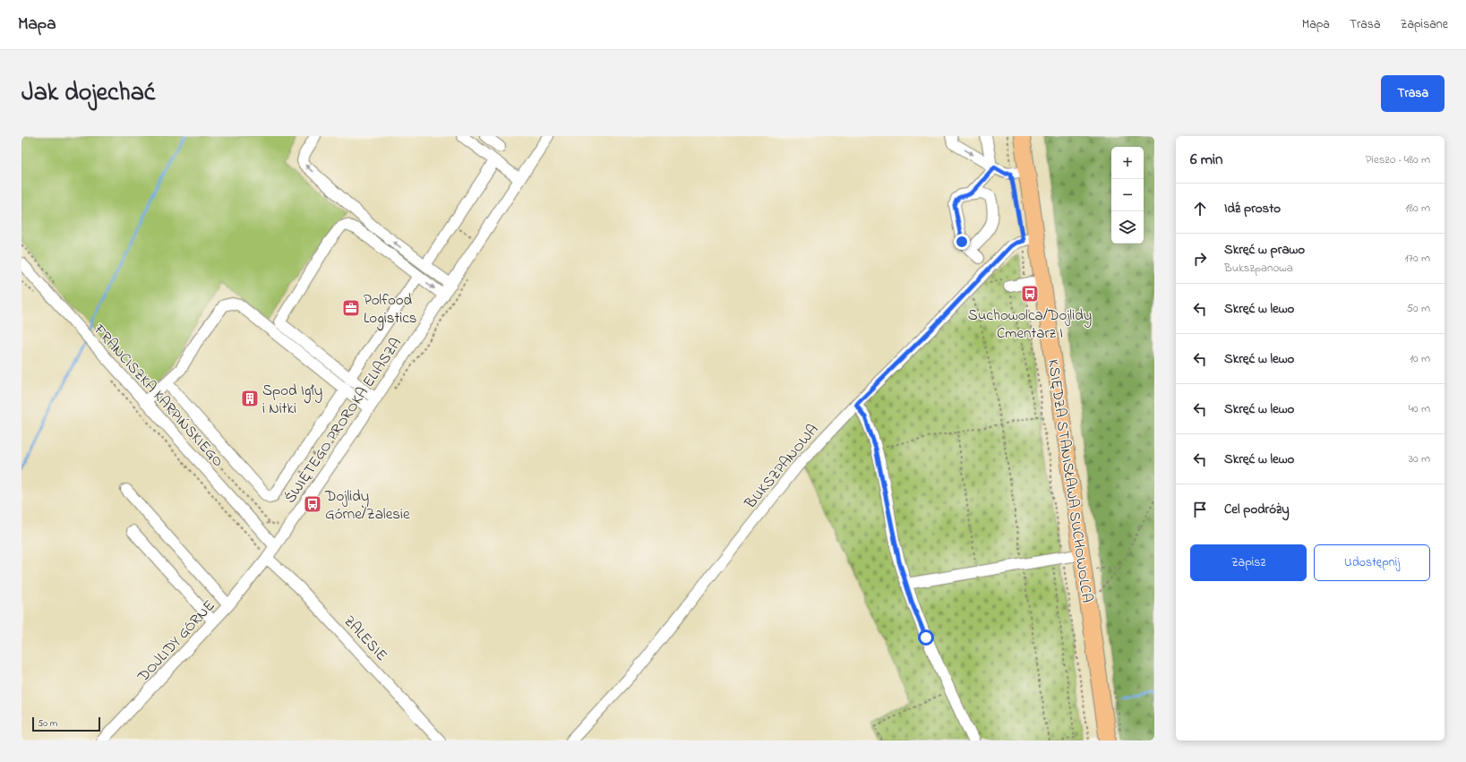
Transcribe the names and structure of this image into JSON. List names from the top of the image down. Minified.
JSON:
{"streets":{"highway":["KSIĘDZA STANISŁAWA SUCHOWOLCA"],"street":["FRANCISZKA KARPIŃSKIEGO","ŚWIĘTEGO PROROKA ELIASZA","BUKSZPANOWA","ZALESIE","DOJLIDY GÓRNE"]},"crossings":[["FRANCISZKA KARPIŃSKIEGO","ŚWIĘTEGO PROROKA ELIASZA"],["ŚWIĘTEGO PROROKA ELIASZA","ZALESIE"],["ŚWIĘTEGO PROROKA ELIASZA","DOJLIDY GÓRNE"],["BUKSZPANOWA","KSIĘDZA STANISŁAWA SUCHOWOLCA"],["ZALESIE","DOJLIDY GÓRNE"]],"places":{"bus stop":["Suchowolca/Dojlidy Cmentarz I","Dojlidy Górne/Zalesie"],"office":["Polfood Logistics"],"building":["Spod Igły i Nitki"]},"scale_bar":"50 m","page":{"header":"Mapa","nav":["Mapa","Trasa","Zapisane"],"title":"Jak dojechać","buttons":["Trasa",["Zapisz","Udostępnij"]],"heading":["6 min","Pieszo · 480 m"],"map_buttons":["+","−"],"list":[["Idź prosto","180 m"],["Skręć w prawo","Bukszpanowa","170 m"],["Skręć w lewo","50 m"],["Skręć w lewo","10 m"],["Skręć w lewo","40 m"],["Skręć w lewo","30 m"],"Cel podróży"],"scale":"50 m"}}
